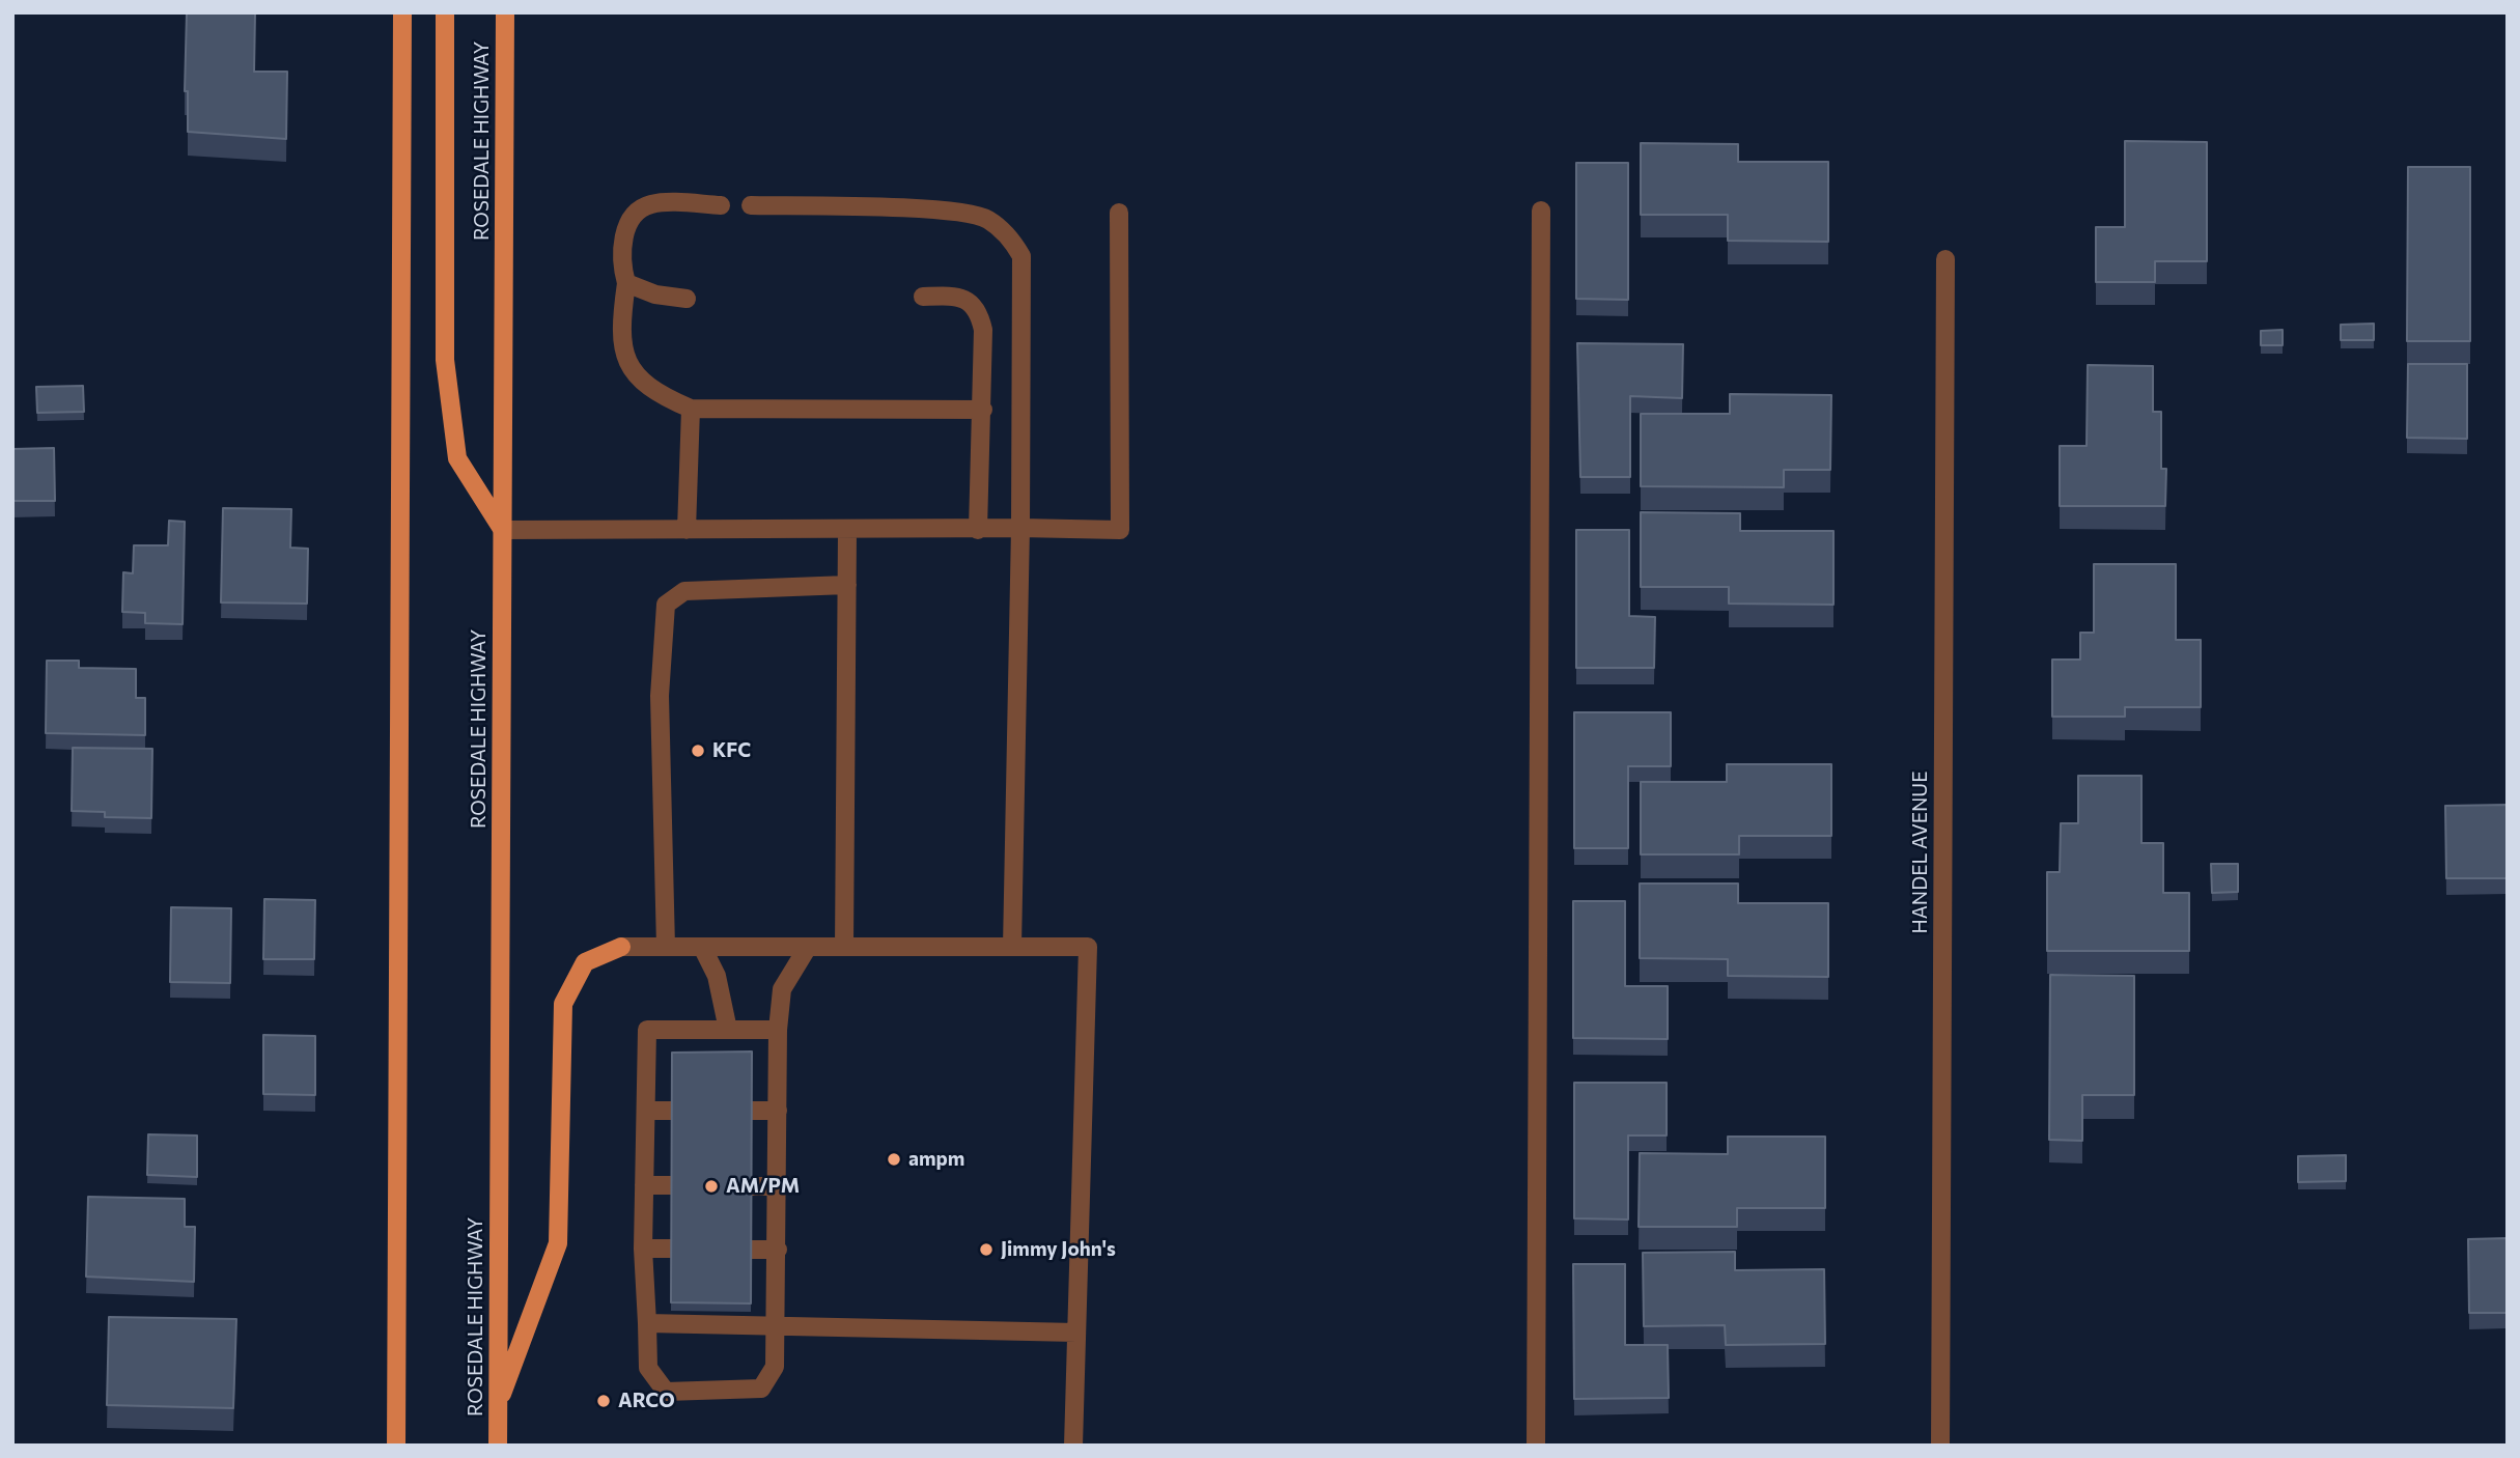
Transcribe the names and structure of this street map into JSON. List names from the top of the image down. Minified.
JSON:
{"streets":{"main road":["ROSEDALE HIGHWAY"],"street":["HANDEL AVENUE"]},"places":["KFC","ampm","AM/PM","Jimmy John's","ARCO"]}
